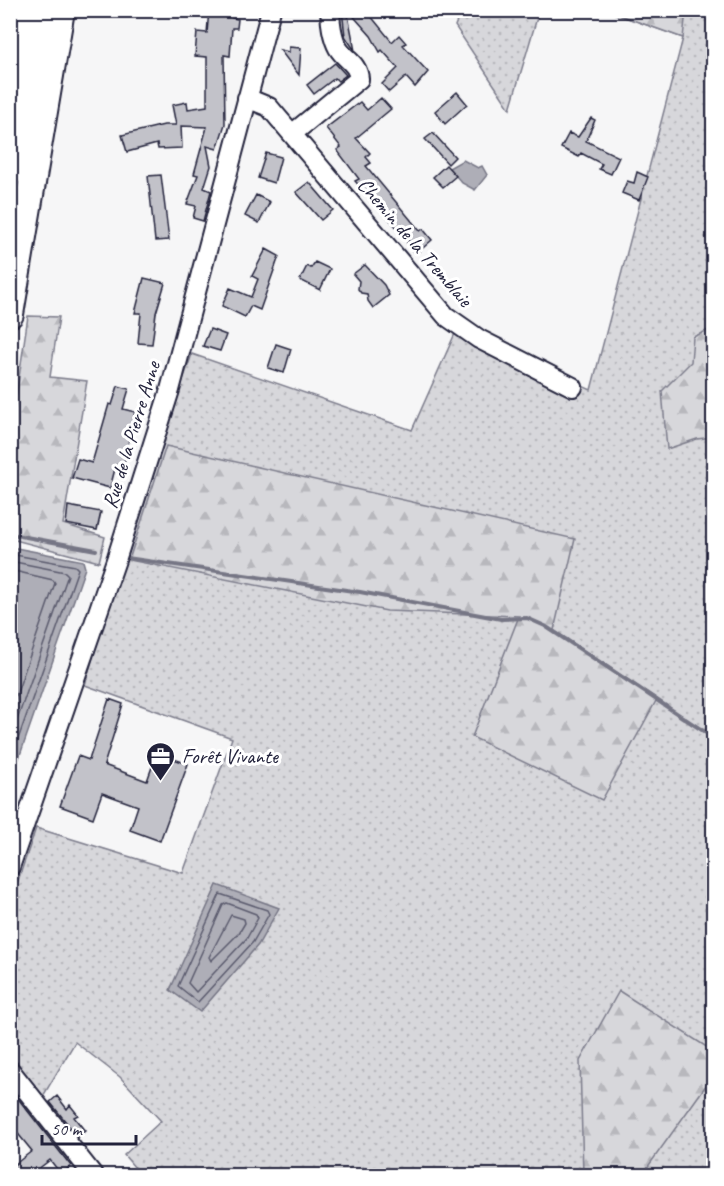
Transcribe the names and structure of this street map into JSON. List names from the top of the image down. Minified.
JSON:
{"streets":{"street":["Chemin de la Tremblaie","Rue de la Pierre Anne"]},"crossings":[["Chemin de la Tremblaie","Rue de la Pierre Anne"]],"places":{"office":["Forêt Vivante"]},"scale_bar":"50 m"}
